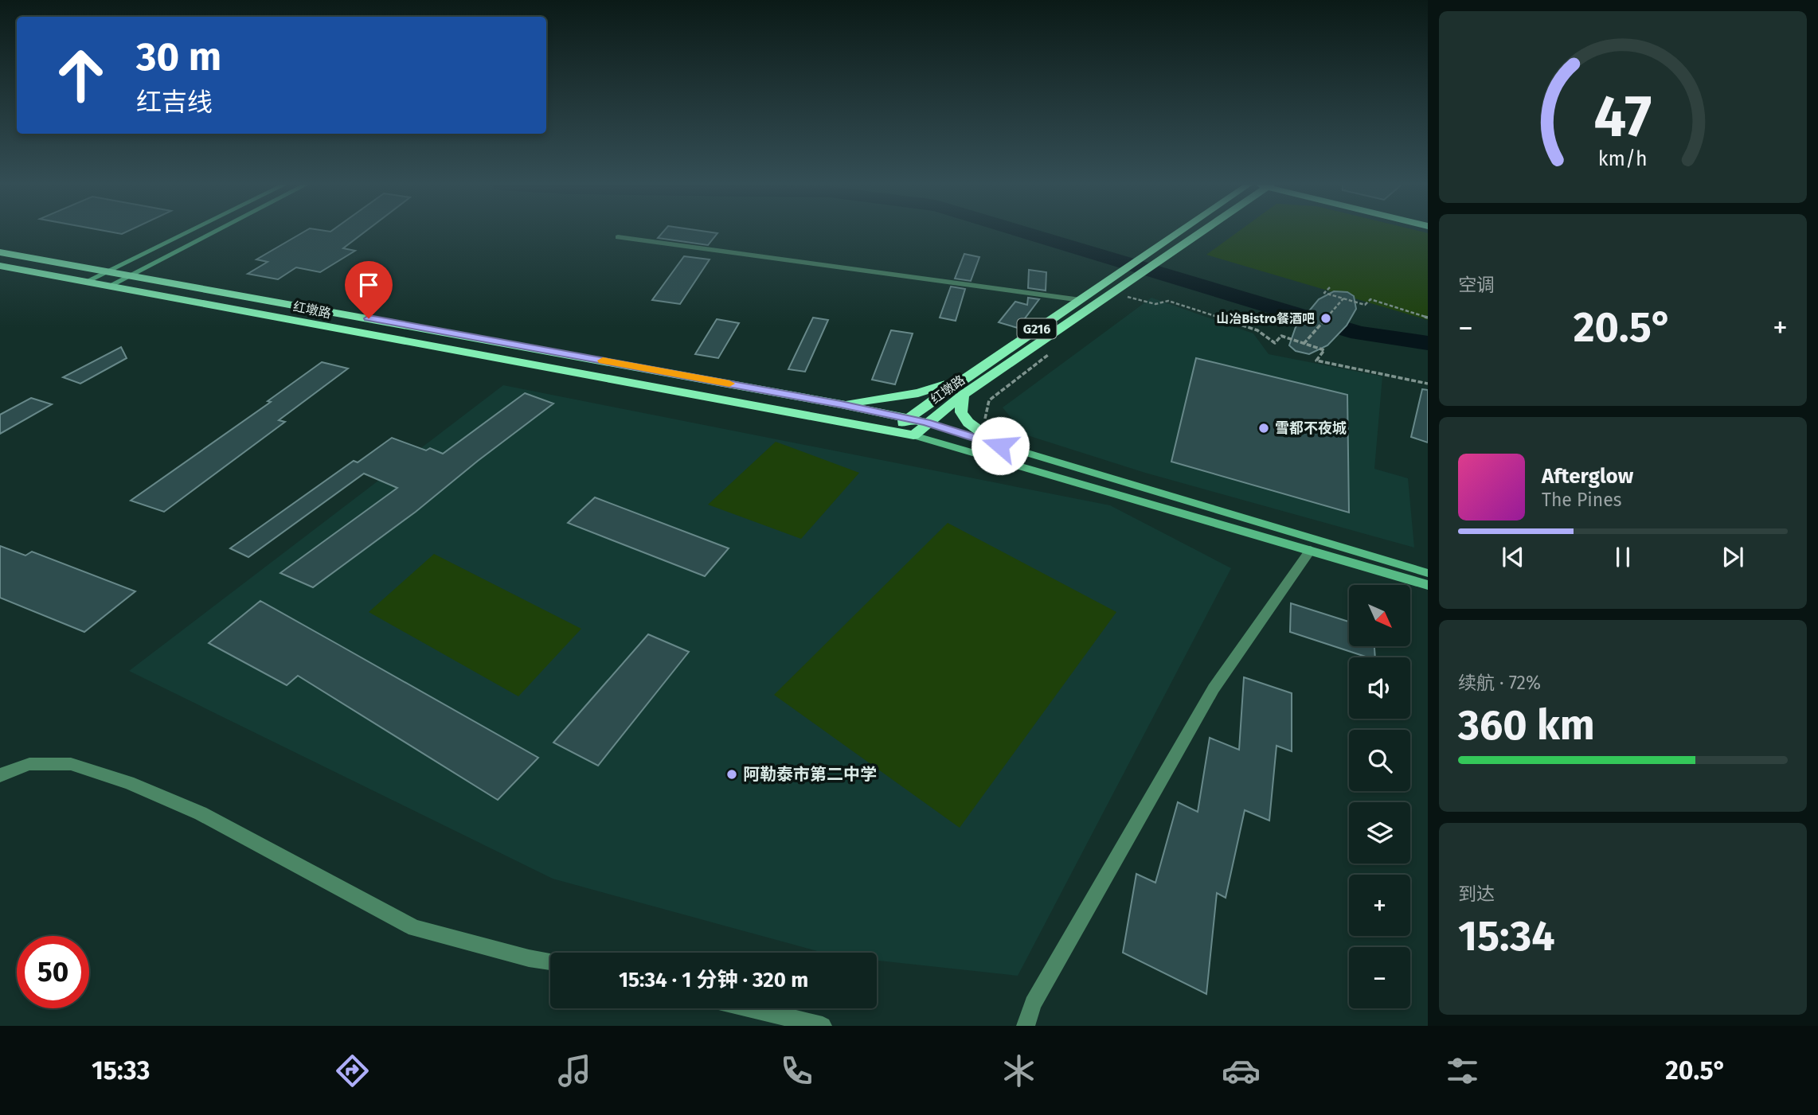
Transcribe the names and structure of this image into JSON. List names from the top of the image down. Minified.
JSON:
{"streets":{"highway":["红墩路","G216"]},"places":["山冶Bistro餐酒吧","雪都不夜城","阿勒泰市第二中学"],"north":"bottom right","page":{"turn":["30 m","红吉线"],"tile":["空调",["续航 · 72%","360 km"],["到达","15:34"]],"heat":["−","20.5°","+"],"song":["Afterglow","The Pines"],"map_buttons":["+","−"],"limit":"50","trip":"15:34 · 1 分钟 · 320 m","tabs":["15:33","20.5°"],"gauge":["47","km/h"]}}
